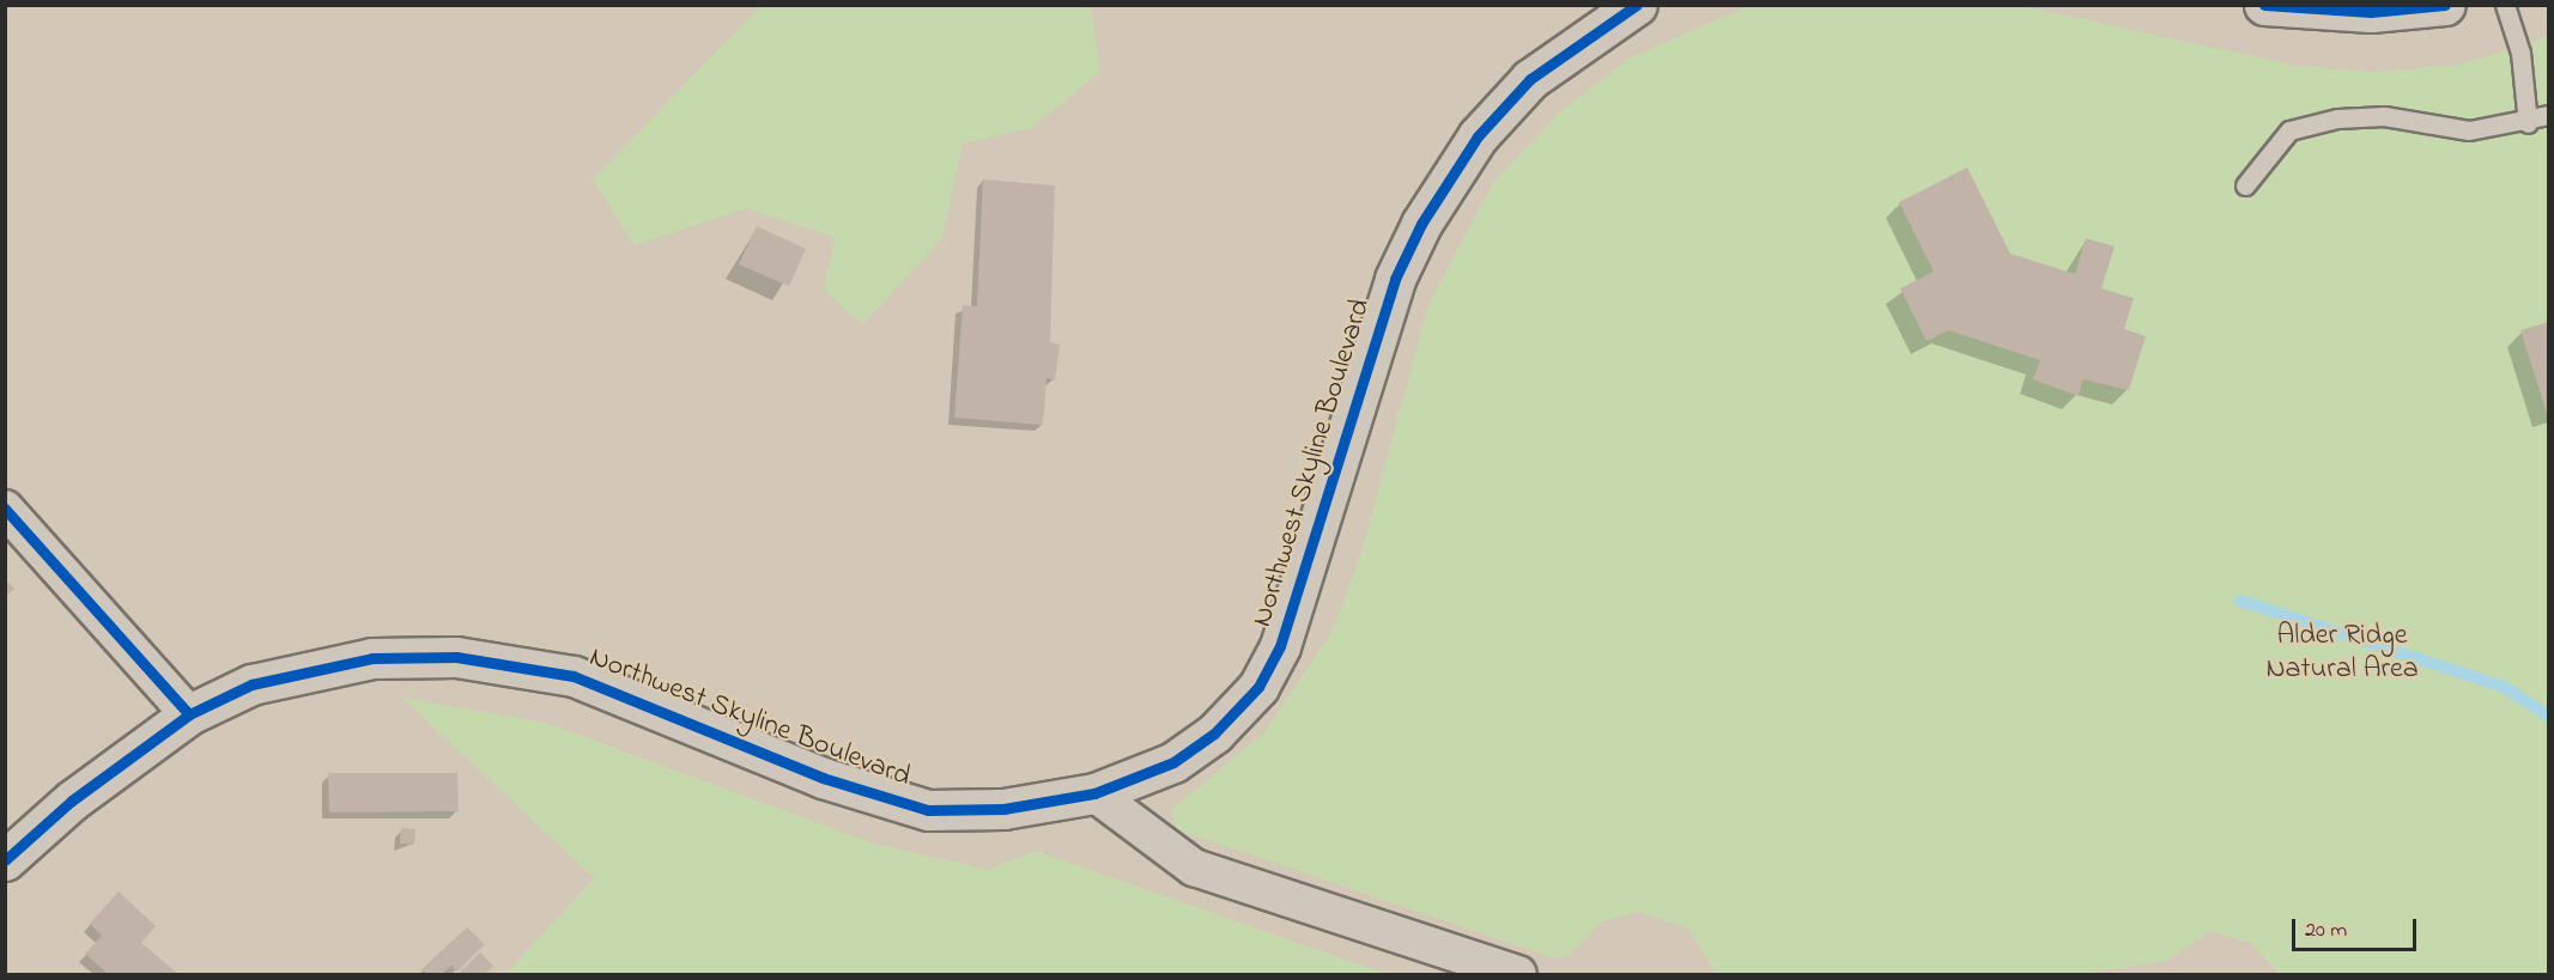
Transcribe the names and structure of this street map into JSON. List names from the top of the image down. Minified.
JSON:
{"streets":{"main road":["Northwest Skyline Boulevard"]},"parks":["Alder Ridge Natural Area"],"scale_bar":"20 m"}
